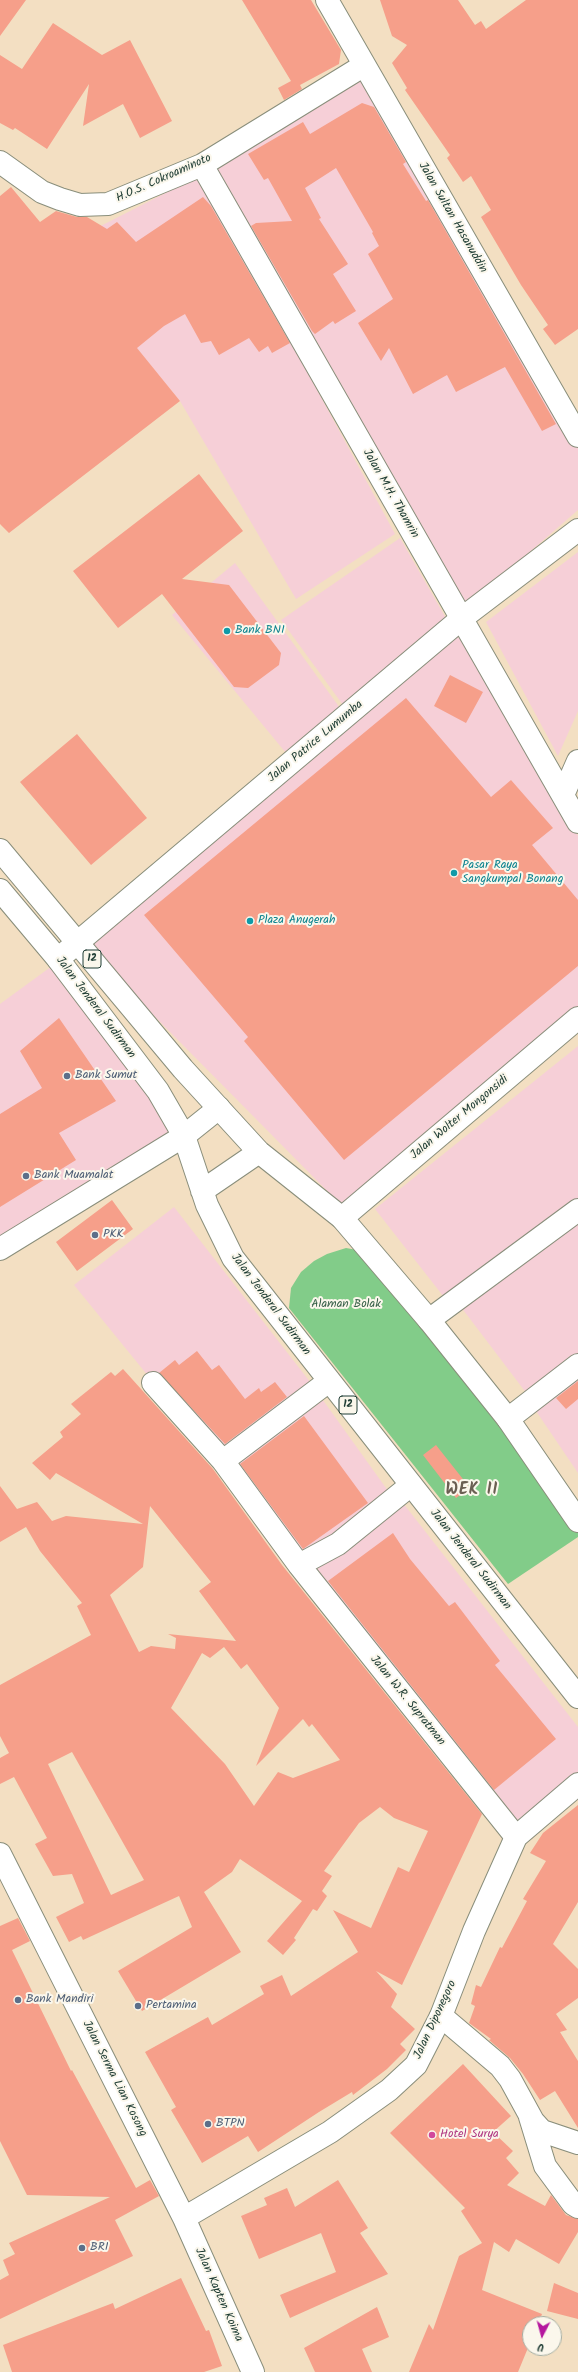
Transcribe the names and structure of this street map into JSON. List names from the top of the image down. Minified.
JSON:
{"streets":{"main road":["H.O.S. Cokroaminoto","Jalan Sultan Hasanuddin","Jalan M.H. Thamrin","Jalan Patrice Lumumba","12","Jalan Jenderal Sudirman","Jalan Wolter Mongonsidi","Jalan W.R. Supratman","Jalan Diponegoro","Jalan Serma Lian Kosong","Jalan Kapten Koima"]},"crossings":[["H.O.S. Cokroaminoto","Jalan Sultan Hasanuddin"],["H.O.S. Cokroaminoto","Jalan M.H. Thamrin"],["Jalan M.H. Thamrin","Jalan Patrice Lumumba"],["Jalan Patrice Lumumba","12"],["Jalan Patrice Lumumba","Jalan Jenderal Sudirman"],["12","Jalan Wolter Mongonsidi"],["Jalan W.R. Supratman","Jalan Diponegoro"],["Jalan Diponegoro","Jalan Serma Lian Kosong"],["Jalan Diponegoro","Jalan Kapten Koima"],["Jalan Serma Lian Kosong","Jalan Kapten Koima"]],"districts":["WEK II"],"parks":["Alaman Bolak"],"places":["Bank BNI","Pasar Raya Sangkumpal Bonang","Plaza Anugerah","Bank Sumut","Bank Muamalat","PKK","Bank Mandiri","Pertamina","BTPN","Hotel Surya","BRI"],"north":"bottom"}
